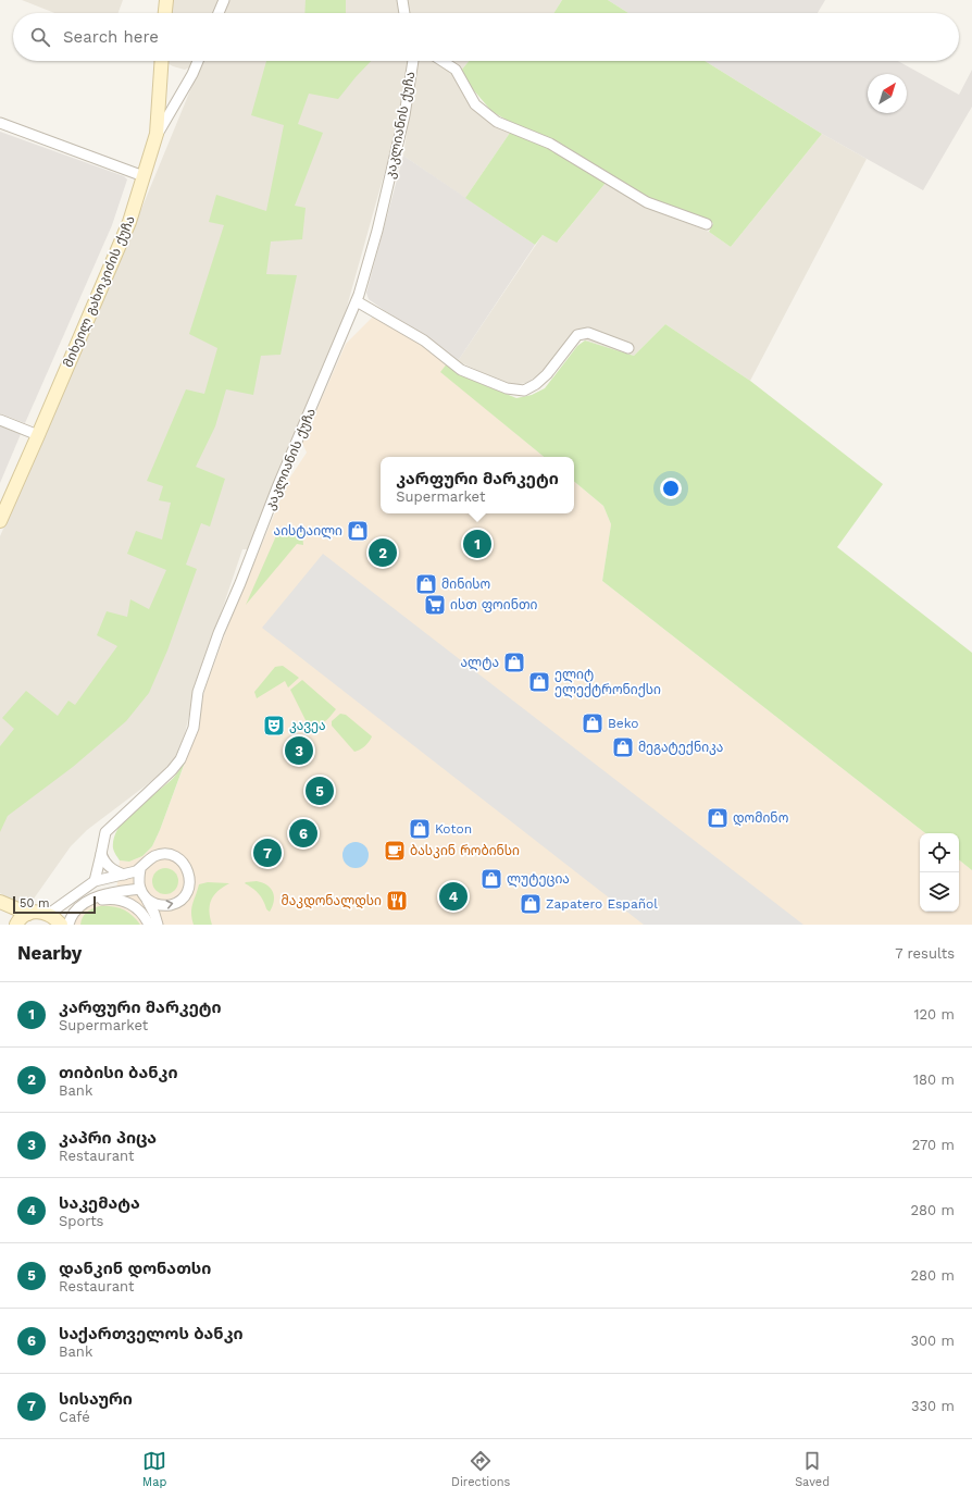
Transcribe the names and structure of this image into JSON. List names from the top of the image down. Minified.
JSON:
{"streets":{"main road":["მიხეილ გახოკიძის ქუჩა"],"street":["კაკლიანის ქუჩა"]},"places":{"shop":["აისტაილი","მინისო","ალტა","ელიტ ელექტრონიქსი","Beko","მეგატექნიკა","დომინო","Koton","ლუტეცია","Zapatero Español"],"supermarket":["ისთ ფოინთი"],"theatre":["კავეა"],"cafe":["ბასკინ რობინსი"],"restaurant":["მაკდონალდსი"]},"scale_bar":"50 m","north":"top right","page":{"search":"Search here","popup":["კარფური მარკეტი","Supermarket"],"pins":["1","2","3","5","6","7","4"],"scale":"50 m","heading":["Nearby","7 results"],"list":[{"mark":"1","name":"კარფური მარკეტი","note":"Supermarket","value":"120 m"},{"mark":"2","name":"თიბისი ბანკი","note":"Bank","value":"180 m"},{"mark":"3","name":"კაპრი პიცა","note":"Restaurant","value":"270 m"},{"mark":"4","name":"საკემატა","note":"Sports","value":"280 m"},{"mark":"5","name":"დანკინ დონათსი","note":"Restaurant","value":"280 m"},{"mark":"6","name":"საქართველოს ბანკი","note":"Bank","value":"300 m"},{"mark":"7","name":"სისაური","note":"Café","value":"330 m"}],"nav":["Map","Directions","Saved"]}}
